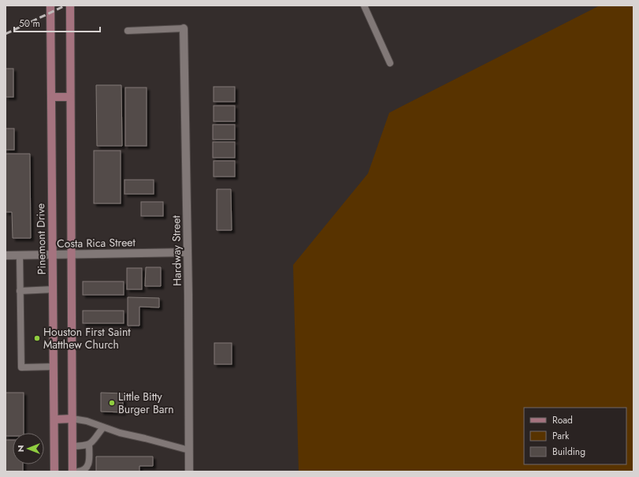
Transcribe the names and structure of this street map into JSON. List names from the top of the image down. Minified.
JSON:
{"streets":{"main road":["Pinemont Drive"],"street":["Costa Rica Street","Hardway Street"]},"crossings":[["Pinemont Drive","Costa Rica Street"],["Costa Rica Street","Hardway Street"]],"places":["Houston First Saint Matthew Church","Little Bitty Burger Barn"],"legend":["Road","Park","Building"],"scale_bar":"50 m","north":"left"}
